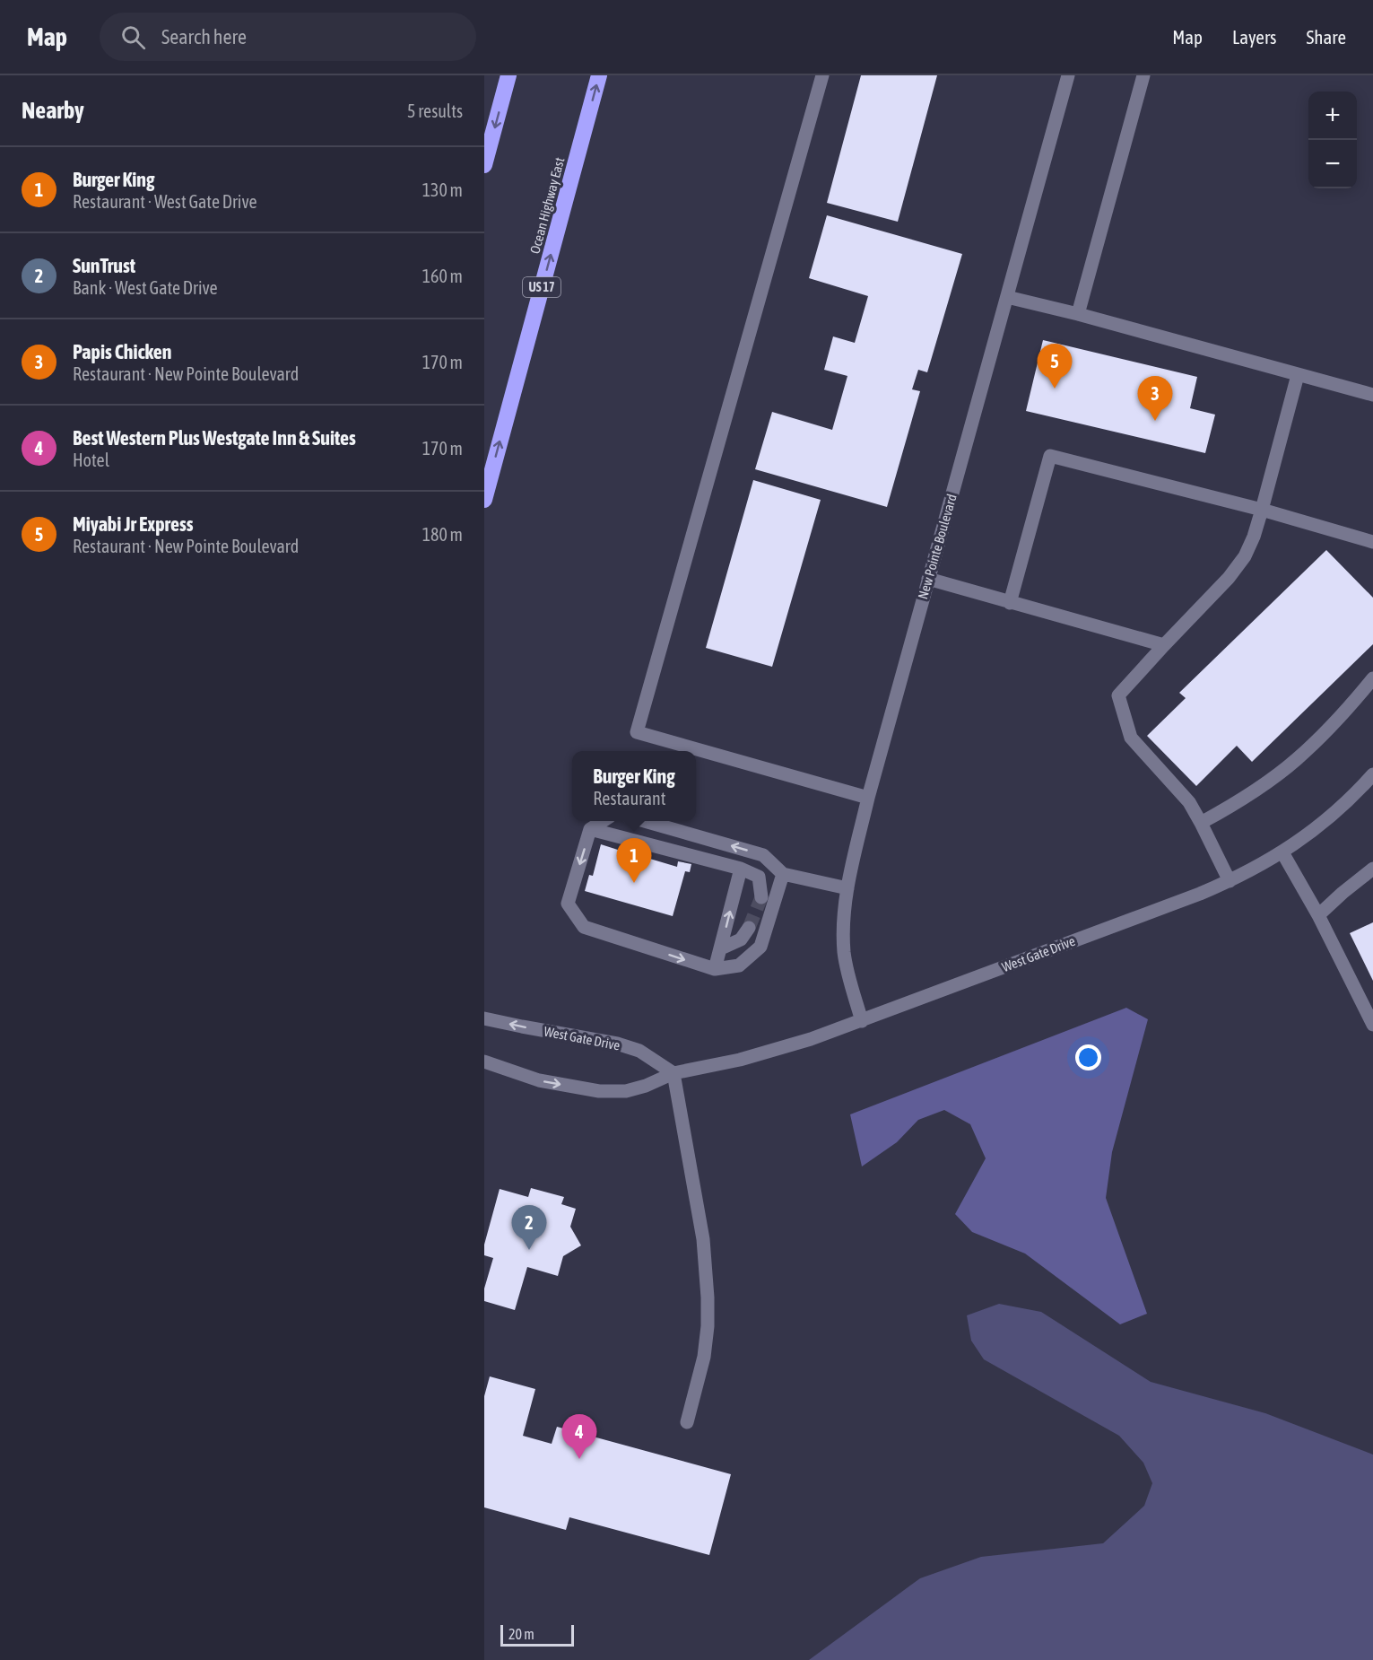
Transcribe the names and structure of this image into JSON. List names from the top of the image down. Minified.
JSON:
{"streets":{"highway":["Ocean Highway East","US 17"],"street":["New Pointe Boulevard","West Gate Drive"]},"crossings":[["New Pointe Boulevard","West Gate Drive"]],"one_way":["Ocean Highway East"],"scale_bar":"20 m","page":{"header":"Map","search":"Search here","nav":["Map","Layers","Share"],"heading":["Nearby","5 results"],"map_buttons":["+","−"],"list":[{"mark":"1","name":"Burger King","note":"Restaurant · West Gate Drive","value":"130 m"},{"mark":"2","name":"SunTrust","note":"Bank · West Gate Drive","value":"160 m"},{"mark":"3","name":"Papis Chicken","note":"Restaurant · New Pointe Boulevard","value":"170 m"},{"mark":"4","name":"Best Western Plus Westgate Inn & Suites","note":"Hotel","value":"170 m"},{"mark":"5","name":"Miyabi Jr Express","note":"Restaurant · New Pointe Boulevard","value":"180 m"}],"pins":["5","3","1","2","4"],"popup":["Burger King","Restaurant"],"scale":"20 m"}}
